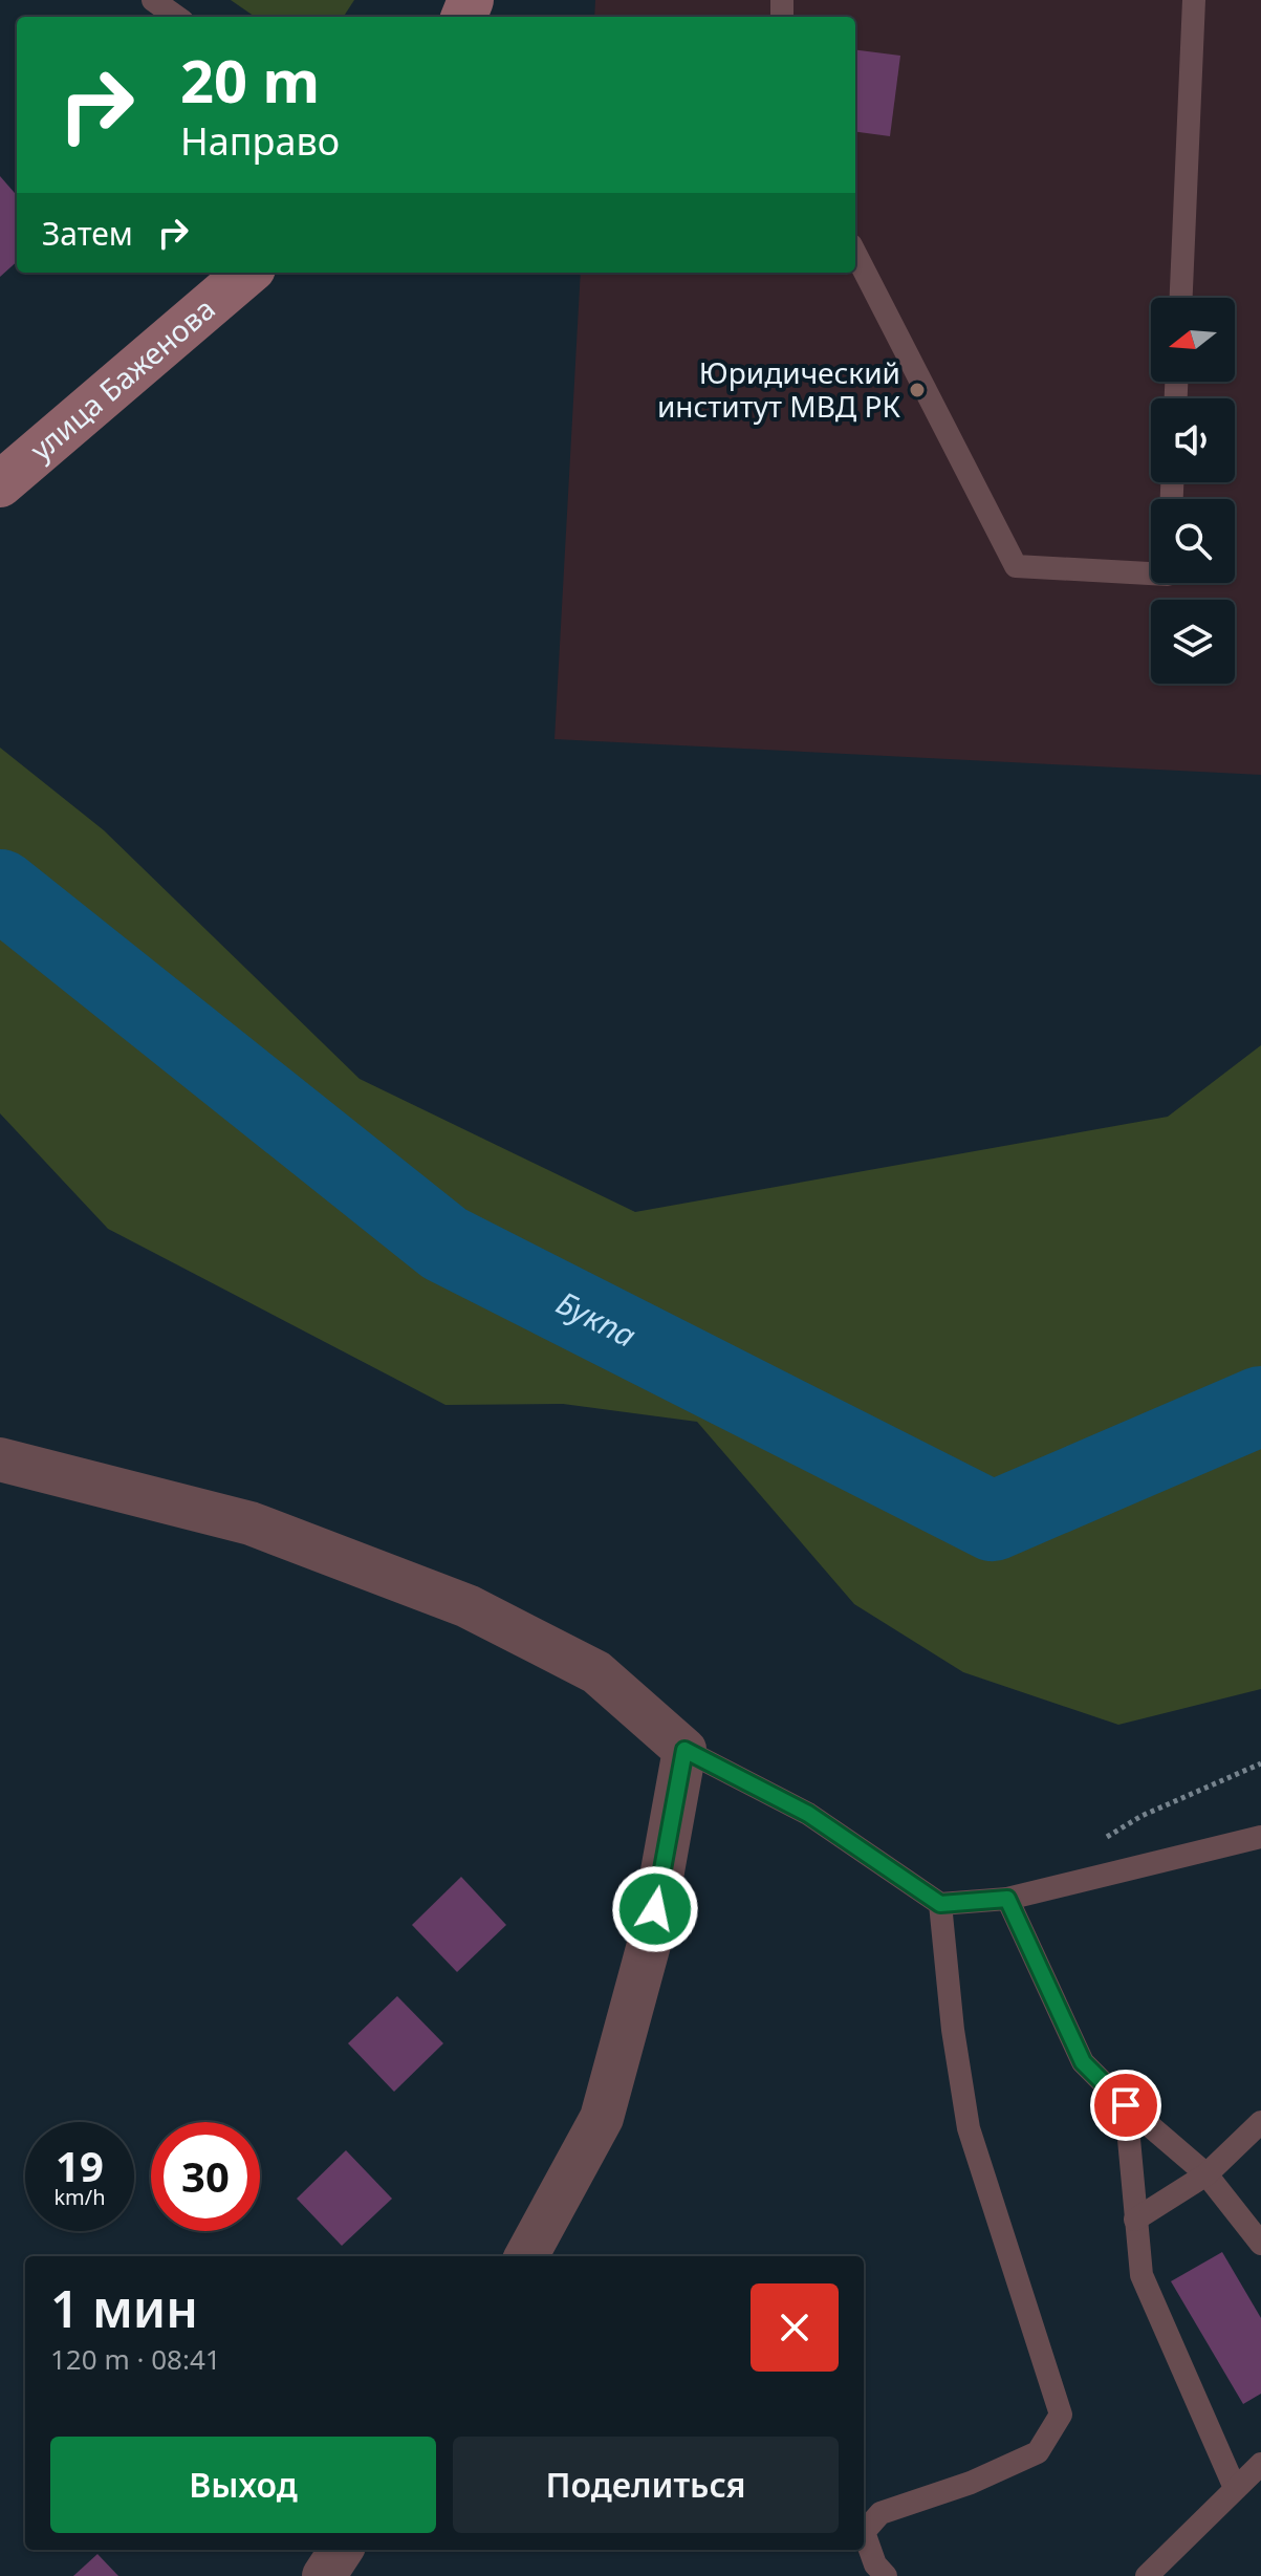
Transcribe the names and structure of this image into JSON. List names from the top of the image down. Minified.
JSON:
{"streets":{"main road":["улица Баженова"]},"water":["Букпа"],"places":["Юридический институт МВД РК"],"north":"left","page":{"turn":["20 m","Направо"],"then":"Затем","speed":"19 km/h","limit":"30","heading":["1 мин","120 m · 08:41"],"buttons":["Выход","Поделиться"]}}
